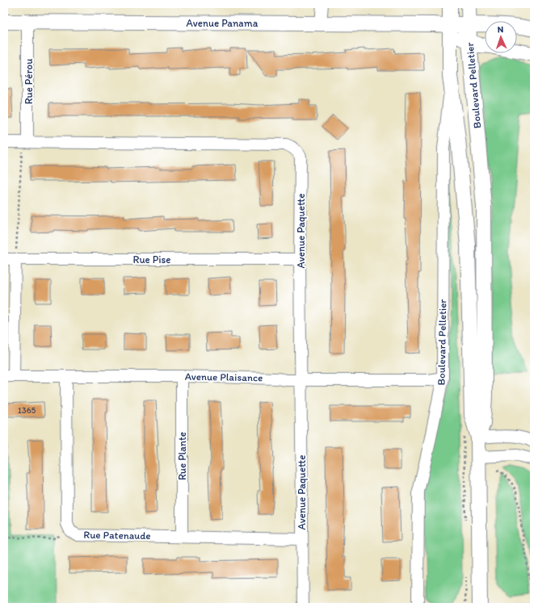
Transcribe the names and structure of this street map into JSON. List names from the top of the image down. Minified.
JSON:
{"streets":{"street":["Avenue Panama","Rue Pérou","Boulevard Pelletier","Avenue Paquette","Rue Pise","Avenue Plaisance","Rue Plante","Rue Patenaude"]},"crossings":[["Avenue Panama","Rue Pérou"],["Avenue Panama","Boulevard Pelletier"],["Rue Pérou","Avenue Paquette"],["Boulevard Pelletier","Avenue Plaisance"],["Avenue Paquette","Rue Pise"],["Avenue Paquette","Avenue Plaisance"],["Avenue Paquette","Rue Patenaude"],["Avenue Plaisance","Rue Plante"],["Avenue Plaisance","Rue Patenaude"],["Rue Plante","Rue Patenaude"]],"house_numbers":["1365"],"north":"top"}
